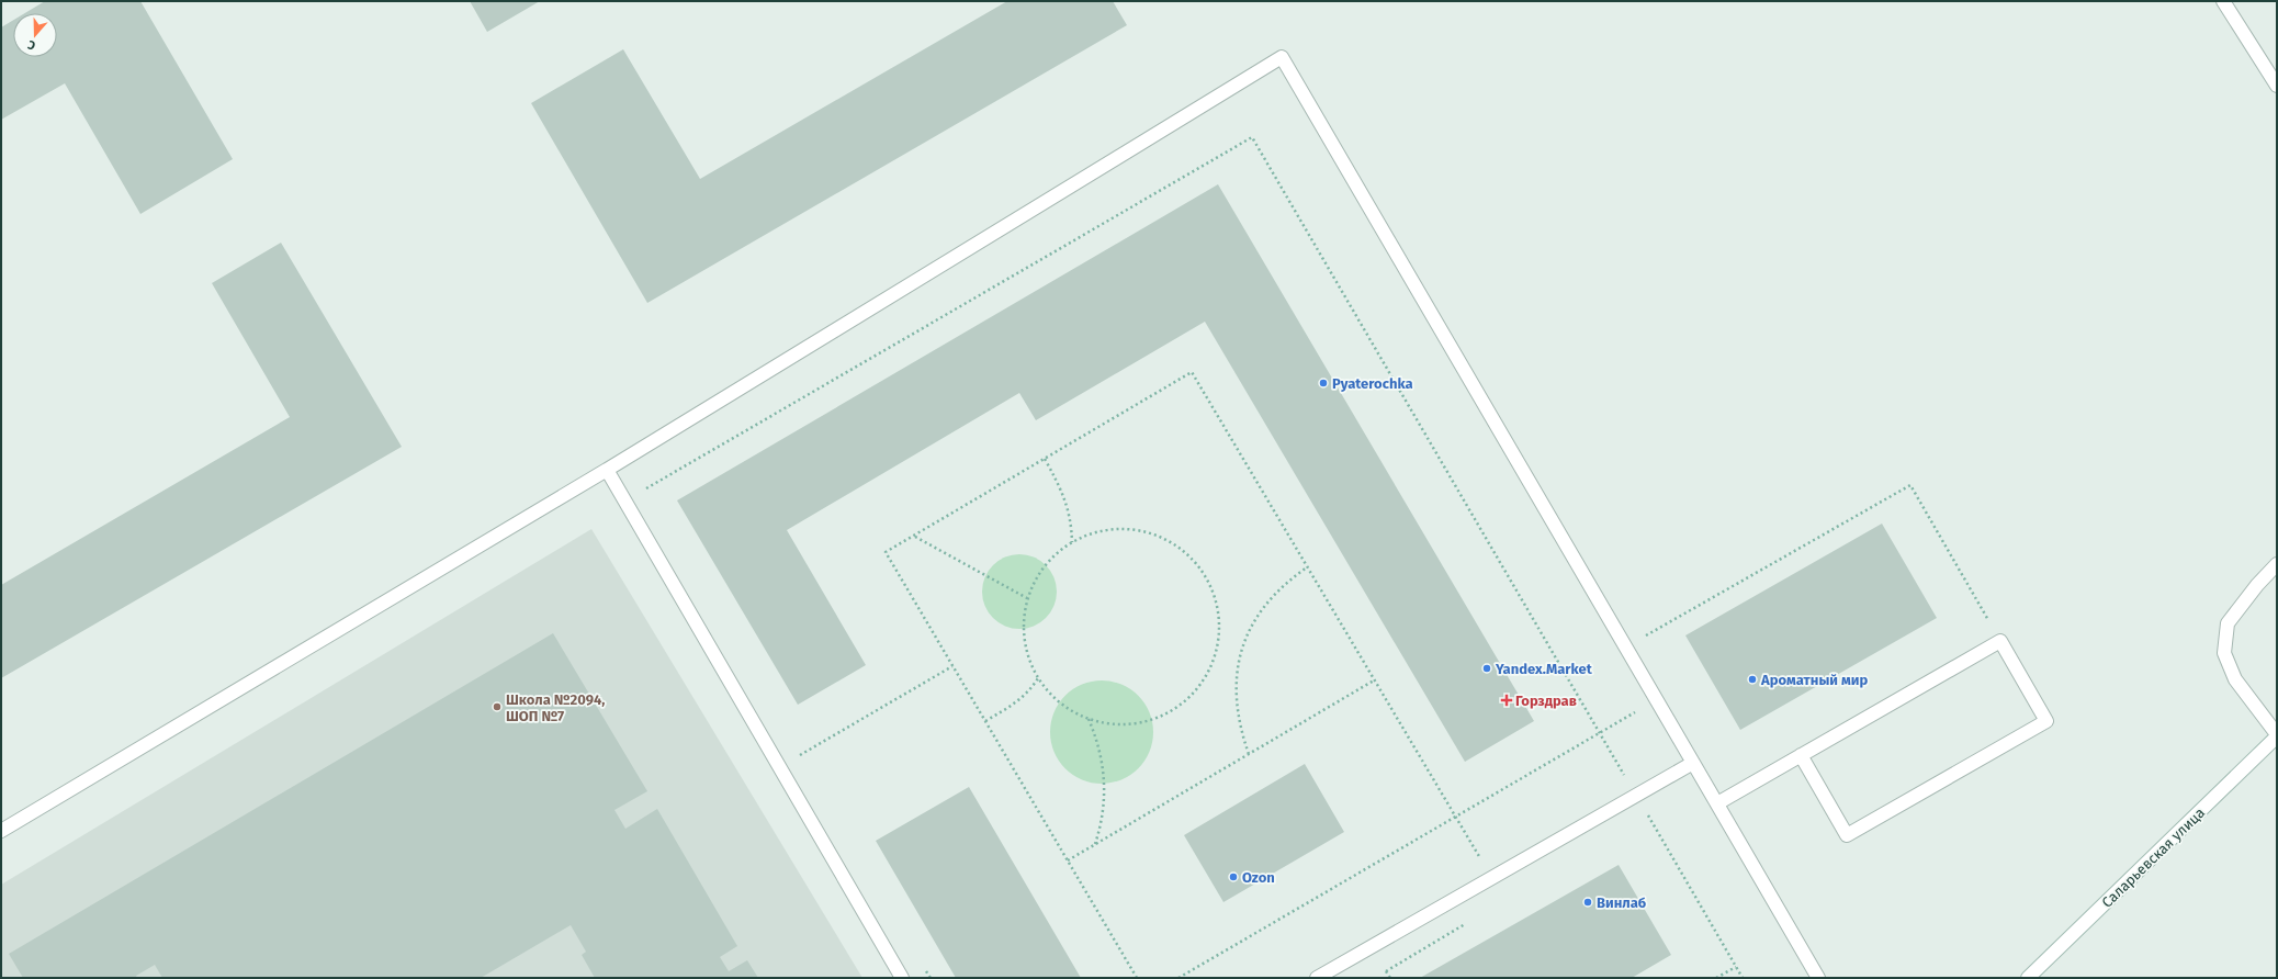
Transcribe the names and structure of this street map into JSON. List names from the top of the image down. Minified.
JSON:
{"streets":{"street":["Саларьевская улица"]},"places":{"other":["Pyaterochka","Yandex.Market","Ароматный мир","Школа №2094, ШОП №7","Ozon","Винлаб"],"health":["Горздрав"]},"north":"bottom"}
